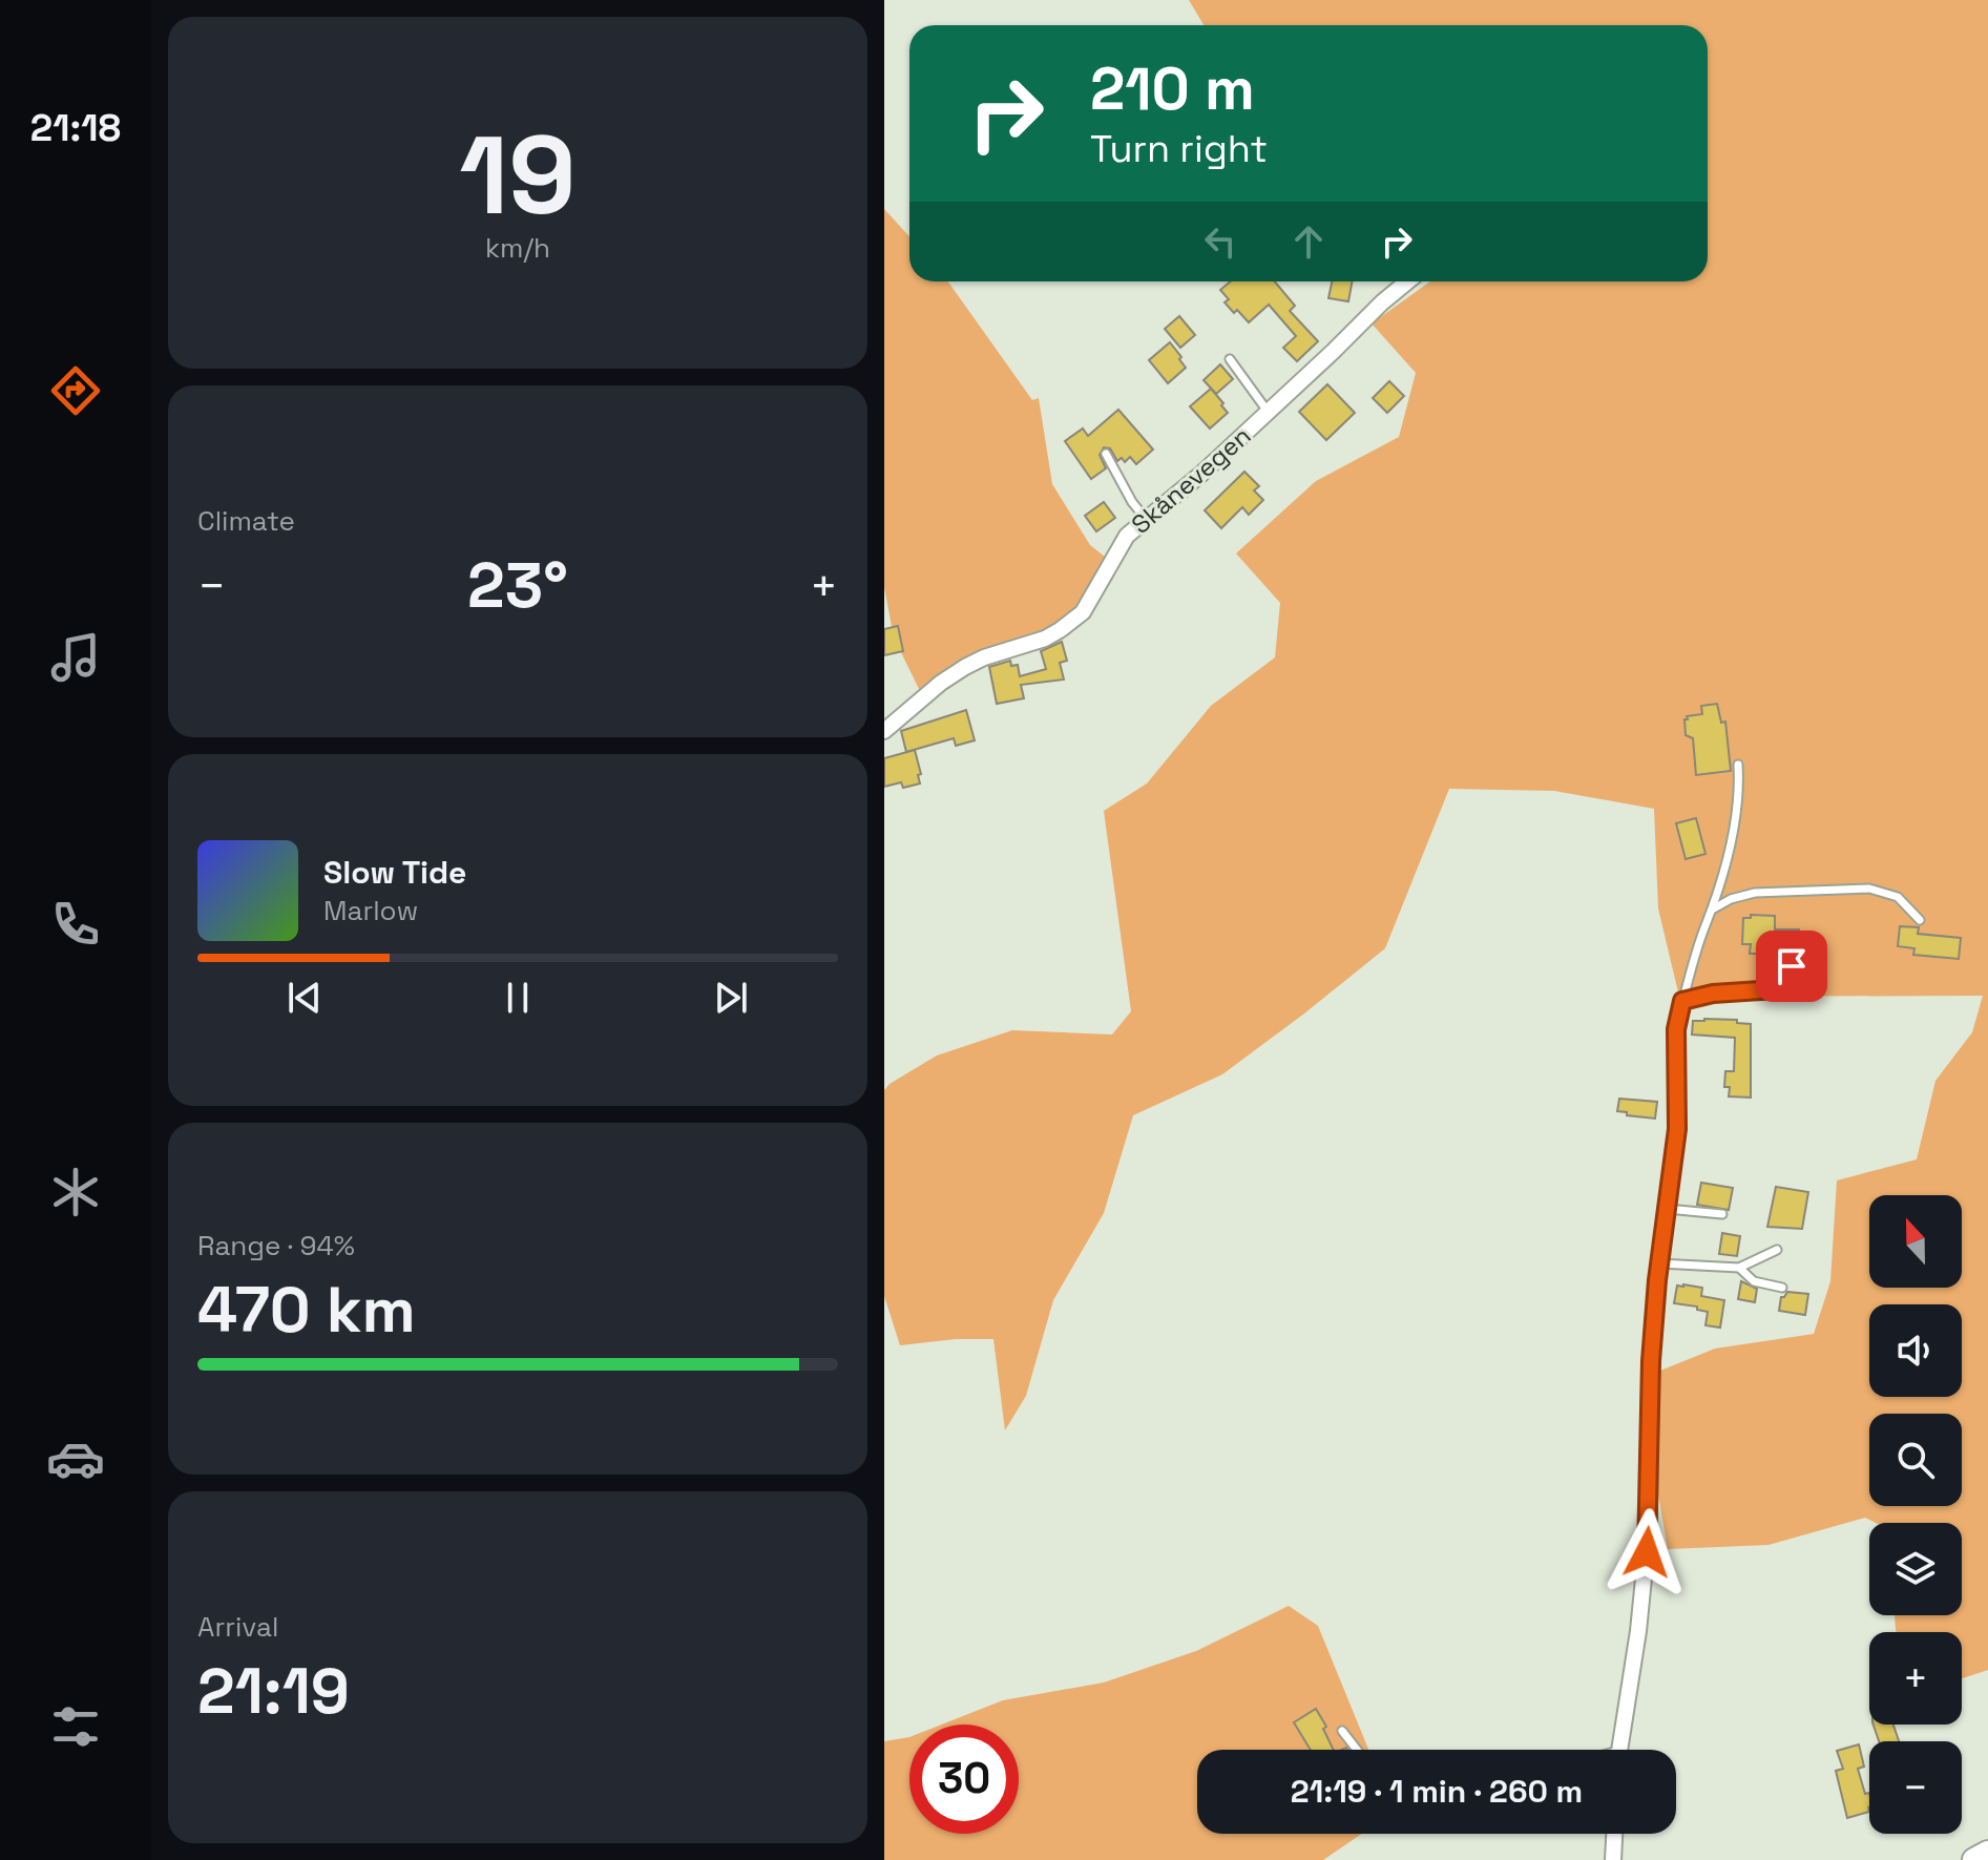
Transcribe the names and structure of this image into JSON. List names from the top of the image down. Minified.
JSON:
{"streets":{"street":["Skånevegen"]},"north":"top","page":{"tabs":"21:18","tile":[["19","km/h"],"Climate",["Range · 94%","470 km"],["Arrival","21:19"]],"turn":["210 m","Turn right"],"heat":["−","23°","+"],"song":["Slow Tide","Marlow"],"map_buttons":["+","−"],"limit":"30","trip":"21:19 · 1 min · 260 m"}}
